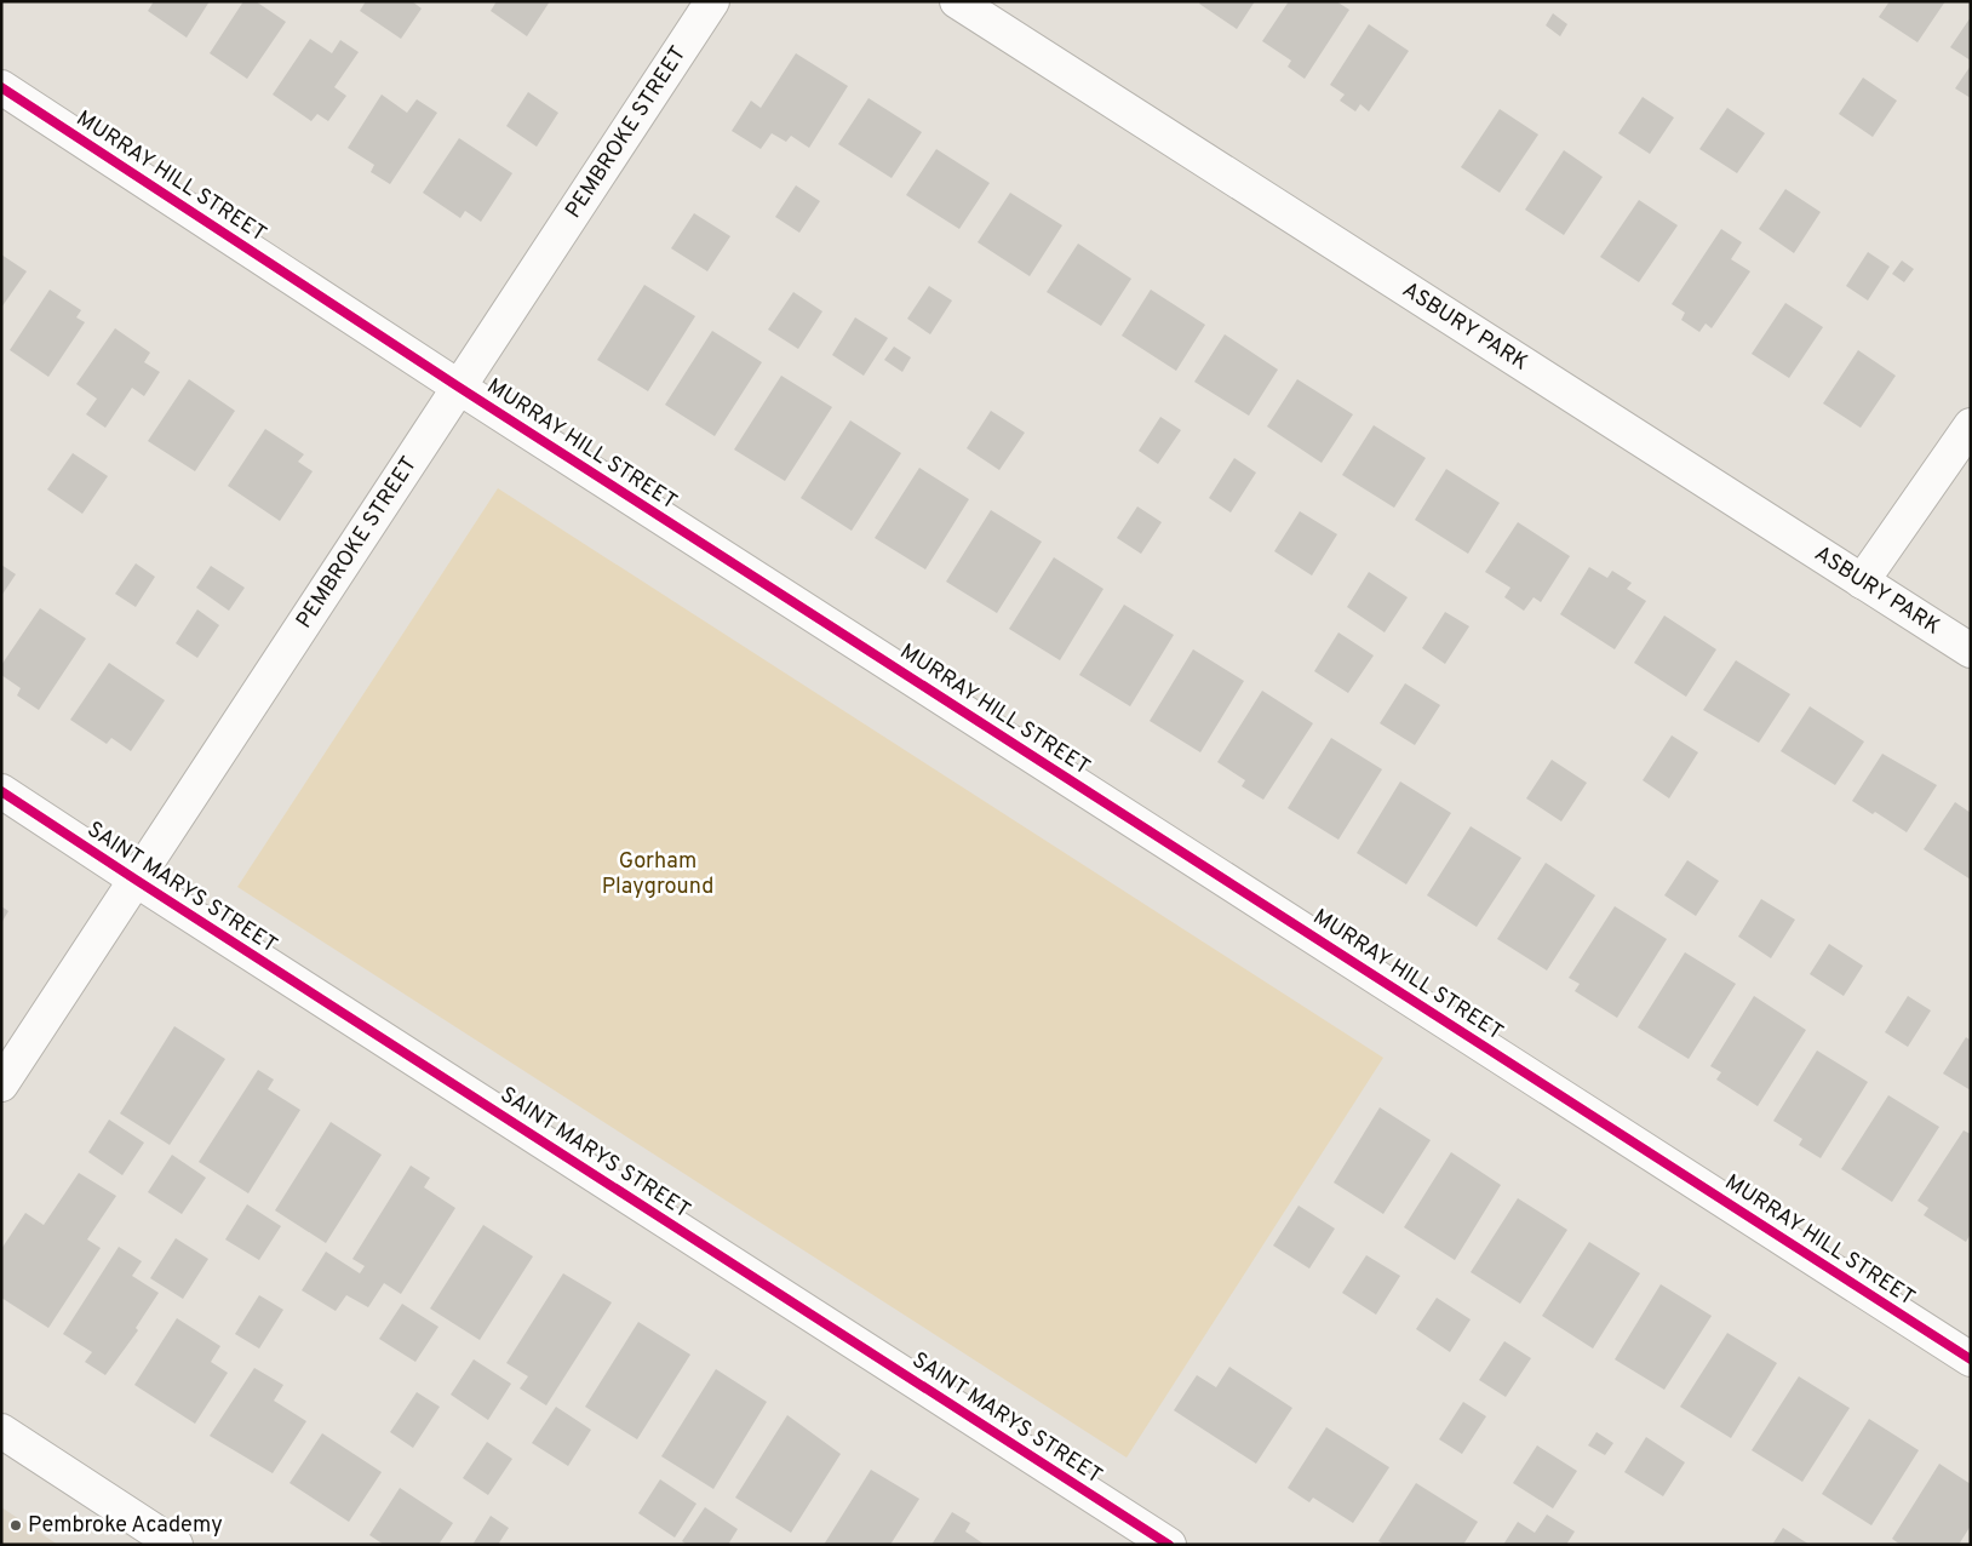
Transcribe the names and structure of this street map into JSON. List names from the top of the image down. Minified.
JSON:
{"streets":{"street":["PEMBROKE STREET","MURRAY HILL STREET","ASBURY PARK","SAINT MARYS STREET"]},"crossings":[["PEMBROKE STREET","MURRAY HILL STREET"],["PEMBROKE STREET","SAINT MARYS STREET"]],"parks":["Gorham Playground"],"places":["Pembroke Academy"]}
